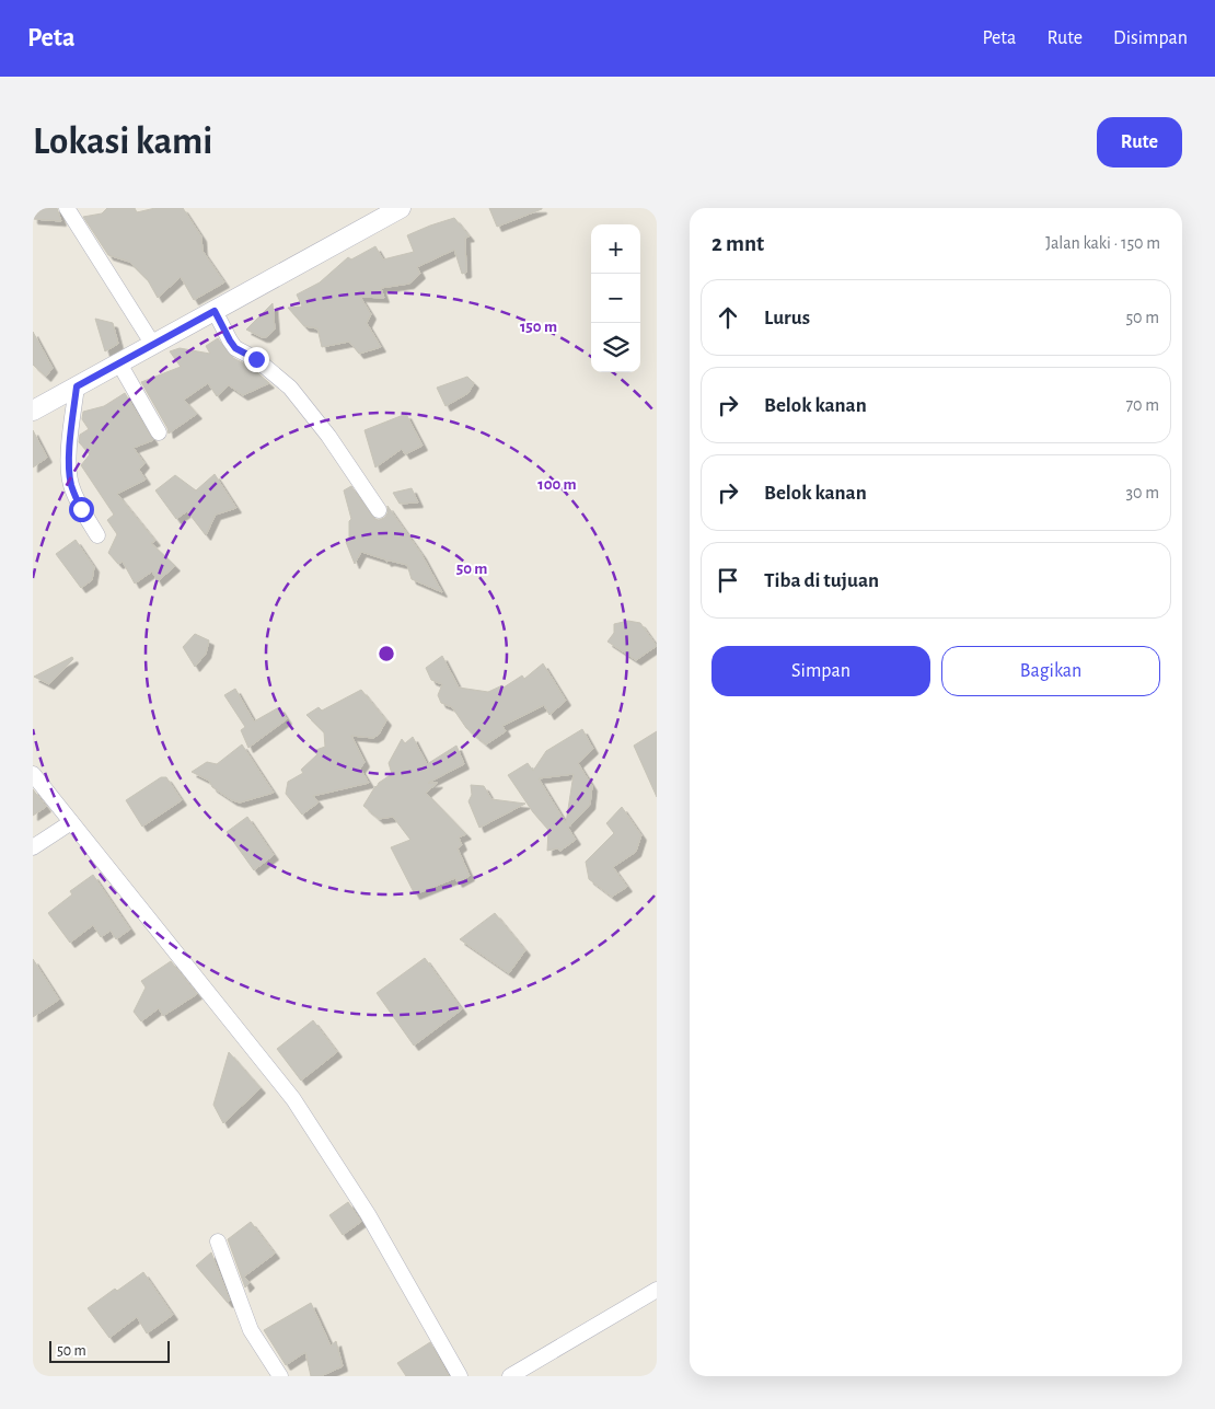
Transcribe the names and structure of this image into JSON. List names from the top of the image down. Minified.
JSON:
{"scale_bar":"50 m","page":{"header":"Peta","nav":["Peta","Rute","Disimpan"],"buttons":["Rute",["Simpan","Bagikan"]],"title":"Lokasi kami","heading":["2 mnt","Jalan kaki · 150 m"],"map_buttons":["+","−"],"list":[["Lurus","50 m"],["Belok kanan","70 m"],["Belok kanan","30 m"],"Tiba di tujuan"],"scale":"50 m"},"rings":["150 m","100 m","50 m"]}
